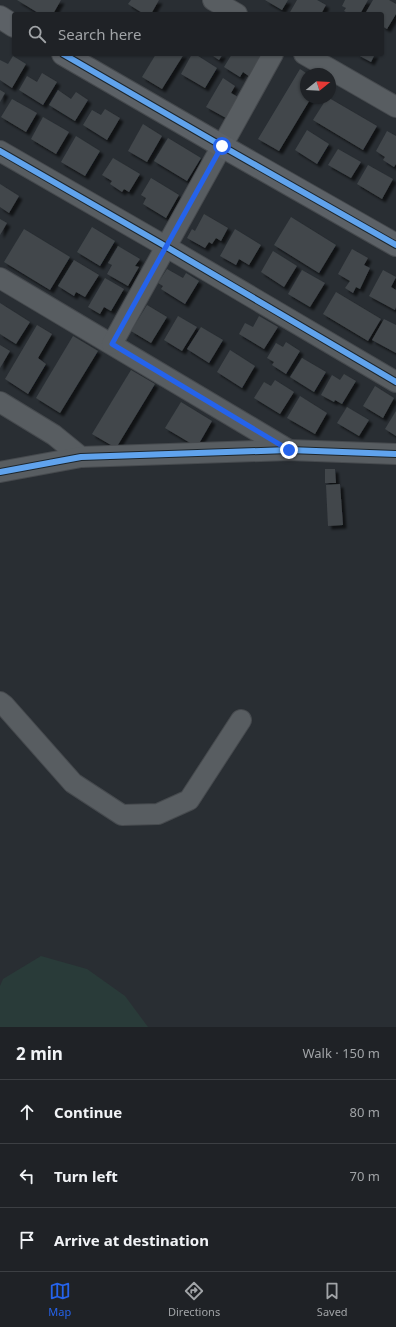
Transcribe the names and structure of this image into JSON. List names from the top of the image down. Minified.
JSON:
{"north":"right","page":{"search":"Search here","heading":["2 min","Walk · 150 m"],"list":[["Continue","80 m"],["Turn left","70 m"],"Arrive at destination"],"nav":["Map","Directions","Saved"]}}
